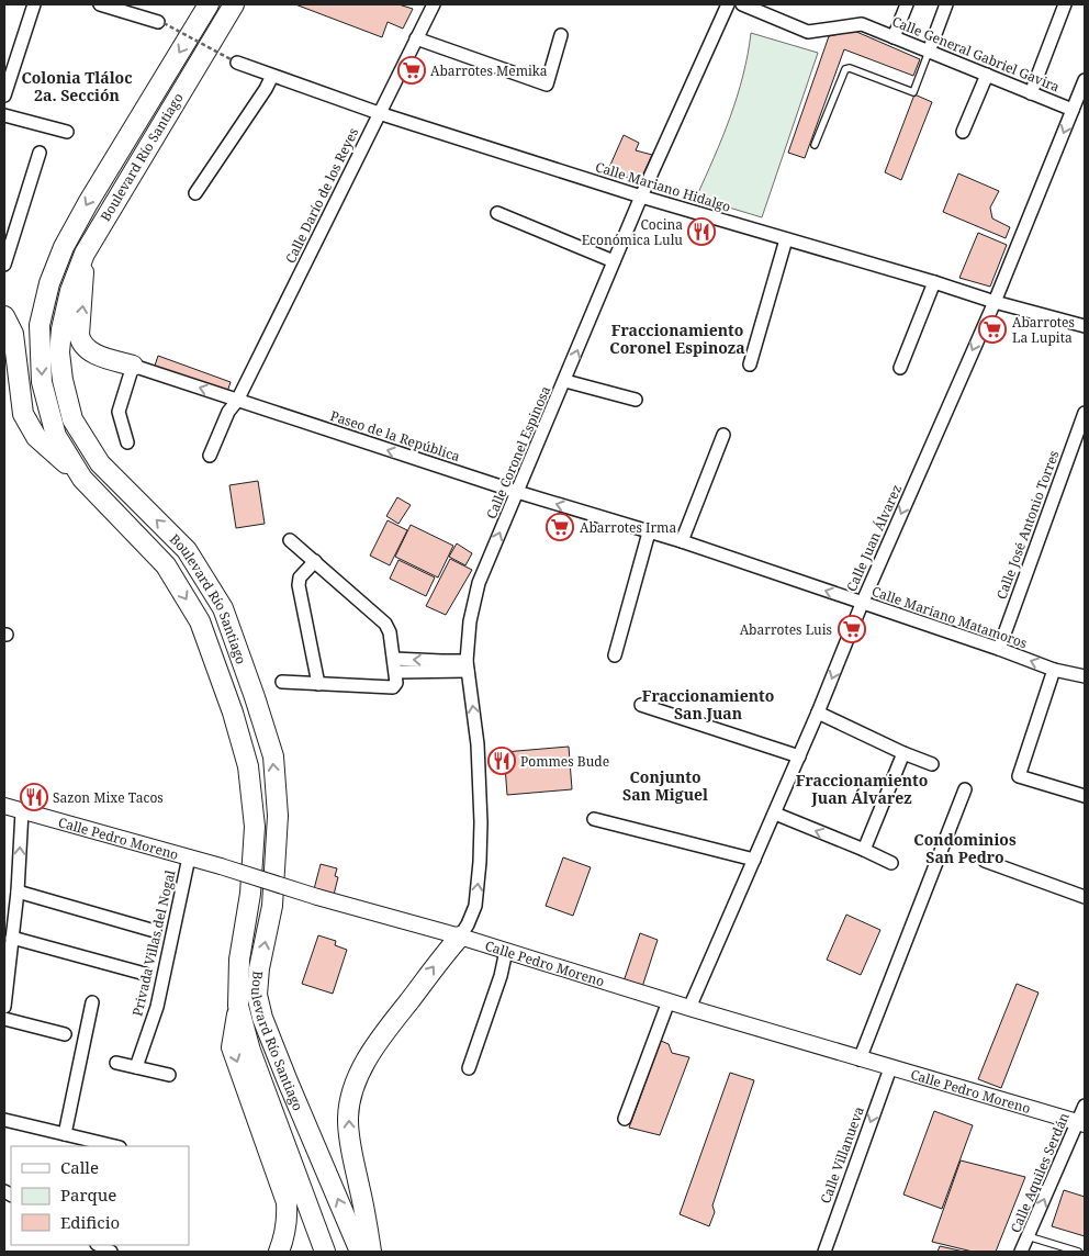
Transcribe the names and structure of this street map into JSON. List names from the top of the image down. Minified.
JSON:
{"streets":{"main road":["Boulevard Río Santiago"],"street":["Calle General Gabriel Gavira","Calle Mariano Hidalgo","Calle Darío de los Reyes","Paseo de la República","Calle Coronel Espinosa","Calle José Antonio Torres","Calle Juan Álvarez","Calle Mariano Matamoros","Calle Pedro Moreno","Privada Villas del Nogal","Calle Villanueva","Calle Aquiles Serdán"]},"crossings":[["Calle General Gabriel Gavira","Calle Juan Álvarez"],["Calle Mariano Hidalgo","Calle Darío de los Reyes"],["Calle Mariano Hidalgo","Calle Coronel Espinosa"],["Calle Mariano Hidalgo","Calle Juan Álvarez"],["Calle Darío de los Reyes","Paseo de la República"],["Paseo de la República","Calle Coronel Espinosa"],["Paseo de la República","Calle Mariano Matamoros"],["Calle Coronel Espinosa","Calle Pedro Moreno"],["Calle José Antonio Torres","Calle Mariano Matamoros"],["Calle Juan Álvarez","Calle Mariano Matamoros"],["Calle Juan Álvarez","Calle Pedro Moreno"],["Calle Pedro Moreno","Privada Villas del Nogal"],["Calle Pedro Moreno","Calle Villanueva"],["Calle Pedro Moreno","Calle Aquiles Serdán"]],"one_way":["Paseo de la República","Calle Coronel Espinosa","Calle Juan Álvarez","Calle Mariano Matamoros","Calle Villanueva","Calle Aquiles Serdán"],"districts":["Colonia Tláloc 2a. Sección","Fraccionamiento Coronel Espinoza","Fraccionamiento San Juan","Conjunto San Miguel","Fraccionamiento Juan Álvarez","Condominios San Pedro"],"places":{"supermarket":["Abarrotes Memika","Abarrotes La Lupita","Abarrotes Irma","Abarrotes Luis"],"restaurant":["Cocina Económica Lulu","Pommes Bude","Sazon Mixe Tacos"]},"legend":["Calle","Parque","Edificio"]}
